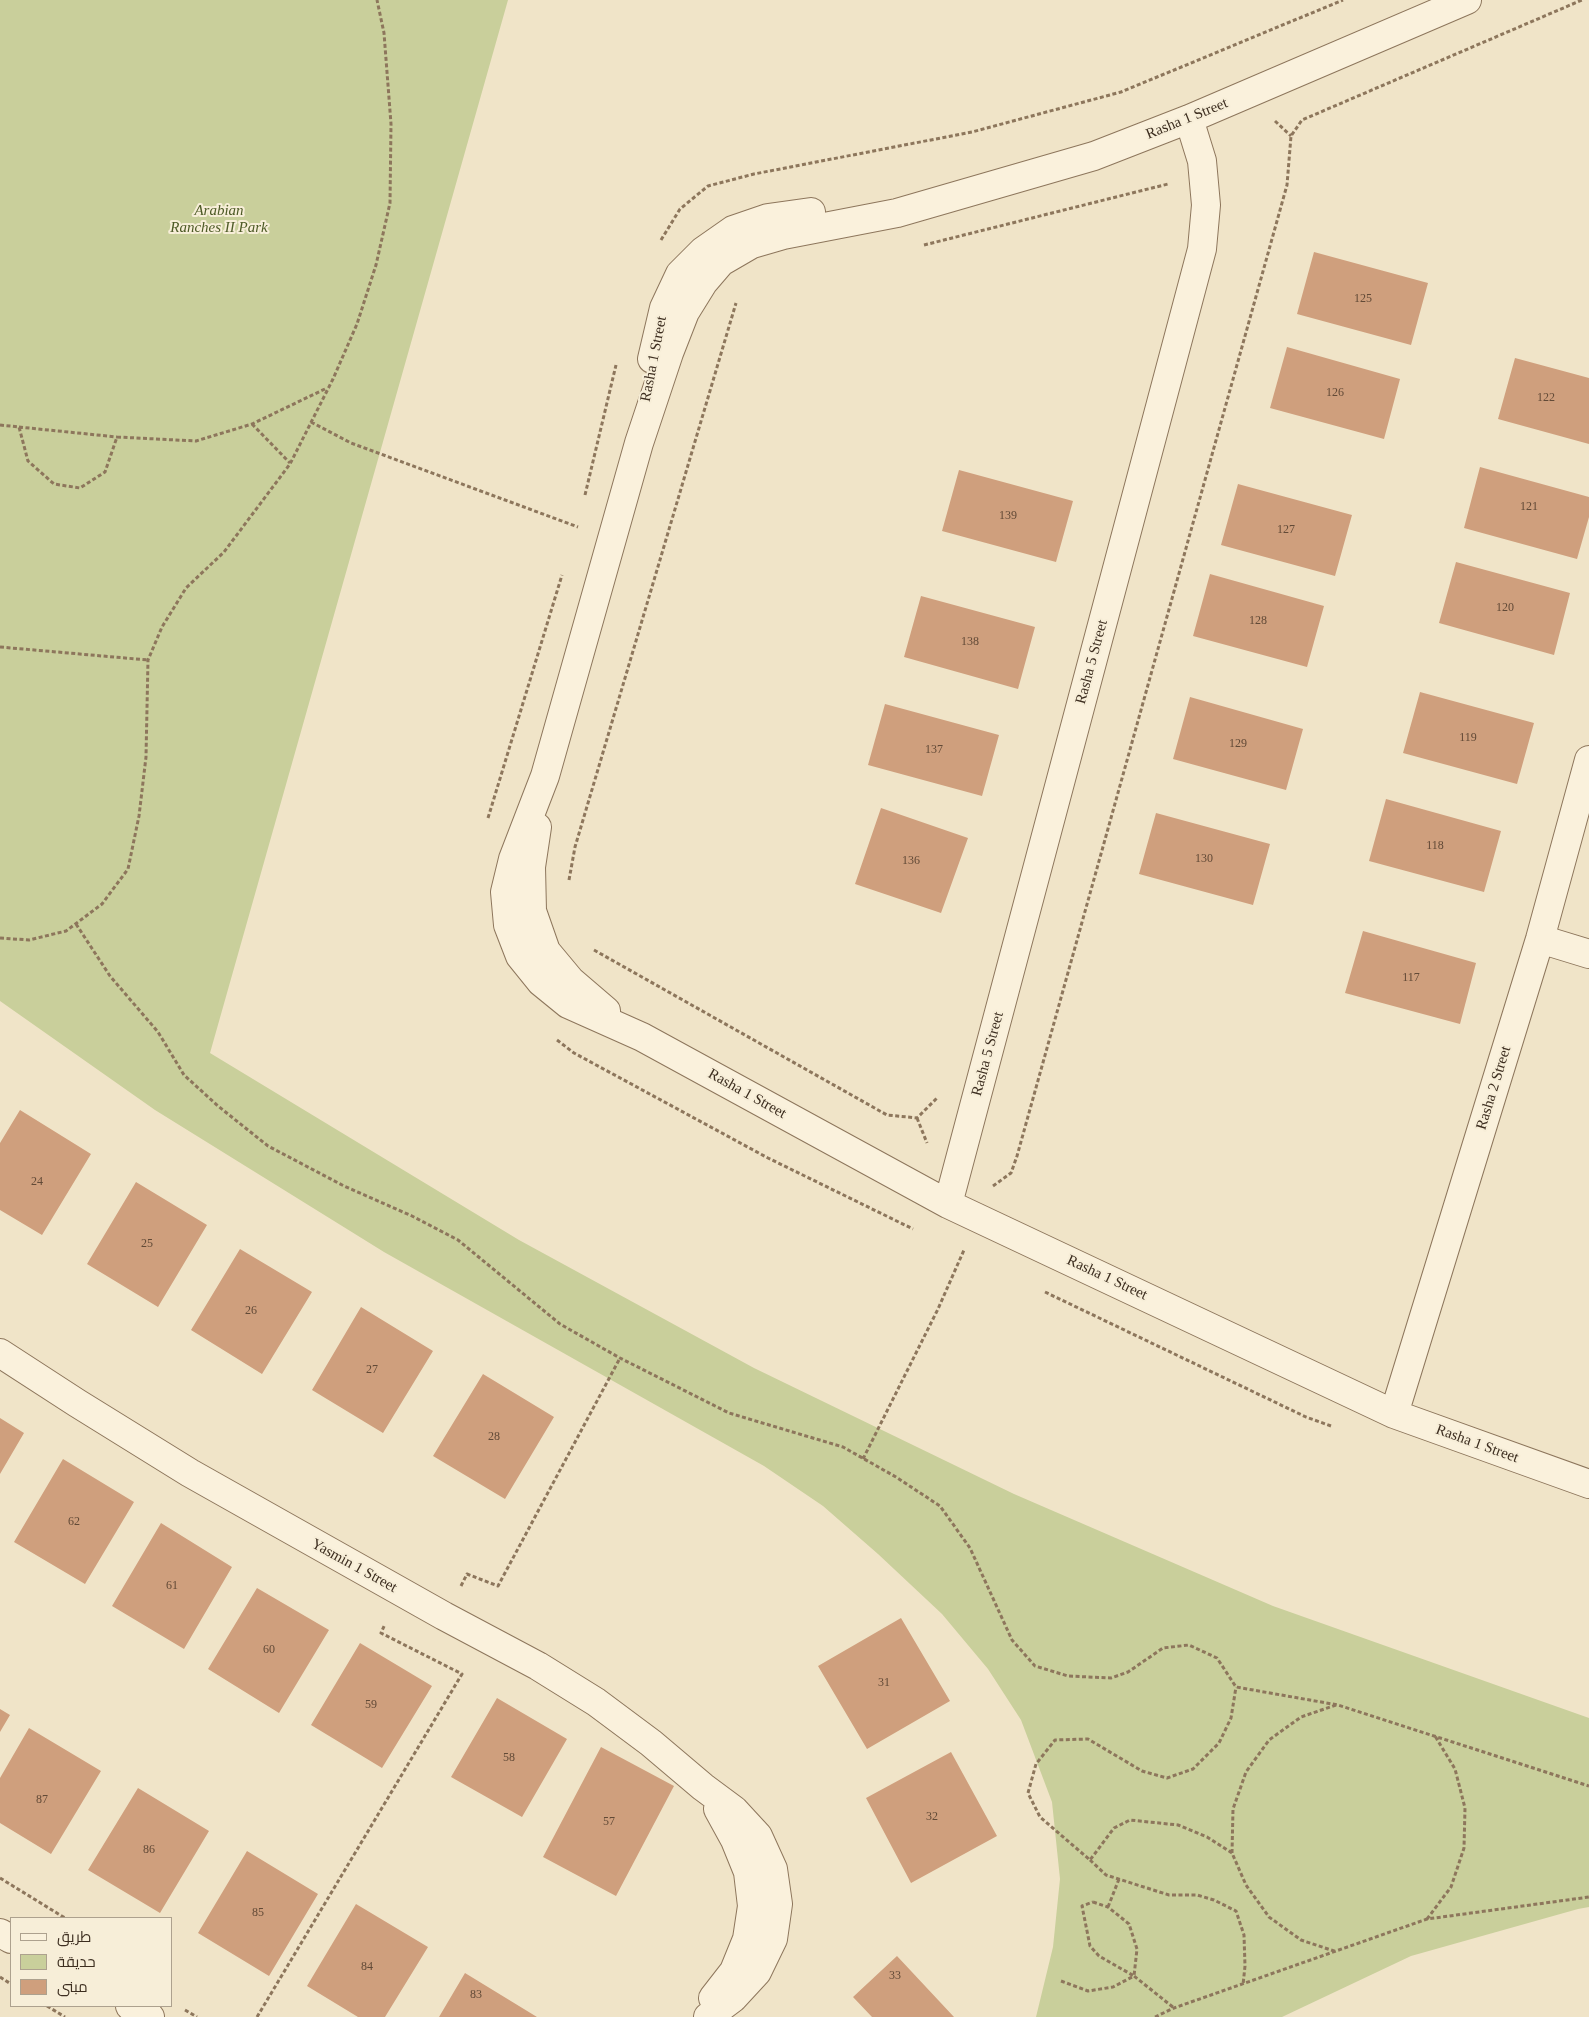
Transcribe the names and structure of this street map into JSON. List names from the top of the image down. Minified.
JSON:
{"streets":{"street":["Rasha 1 Street","Rasha 5 Street","Rasha 2 Street","Yasmin 1 Street"]},"crossings":[["Rasha 1 Street","Rasha 5 Street"],["Rasha 1 Street","Rasha 2 Street"]],"parks":["Arabian Ranches II Park"],"house_numbers":["125","126","122","121","139","127","120","128","138","119","129","137","118","130","136","117","24","25","26","27","28","62","61","60","31","59","58","87","32","57","86","85","84","33","83"],"legend":["طريق","حديقة","مبنى"]}
